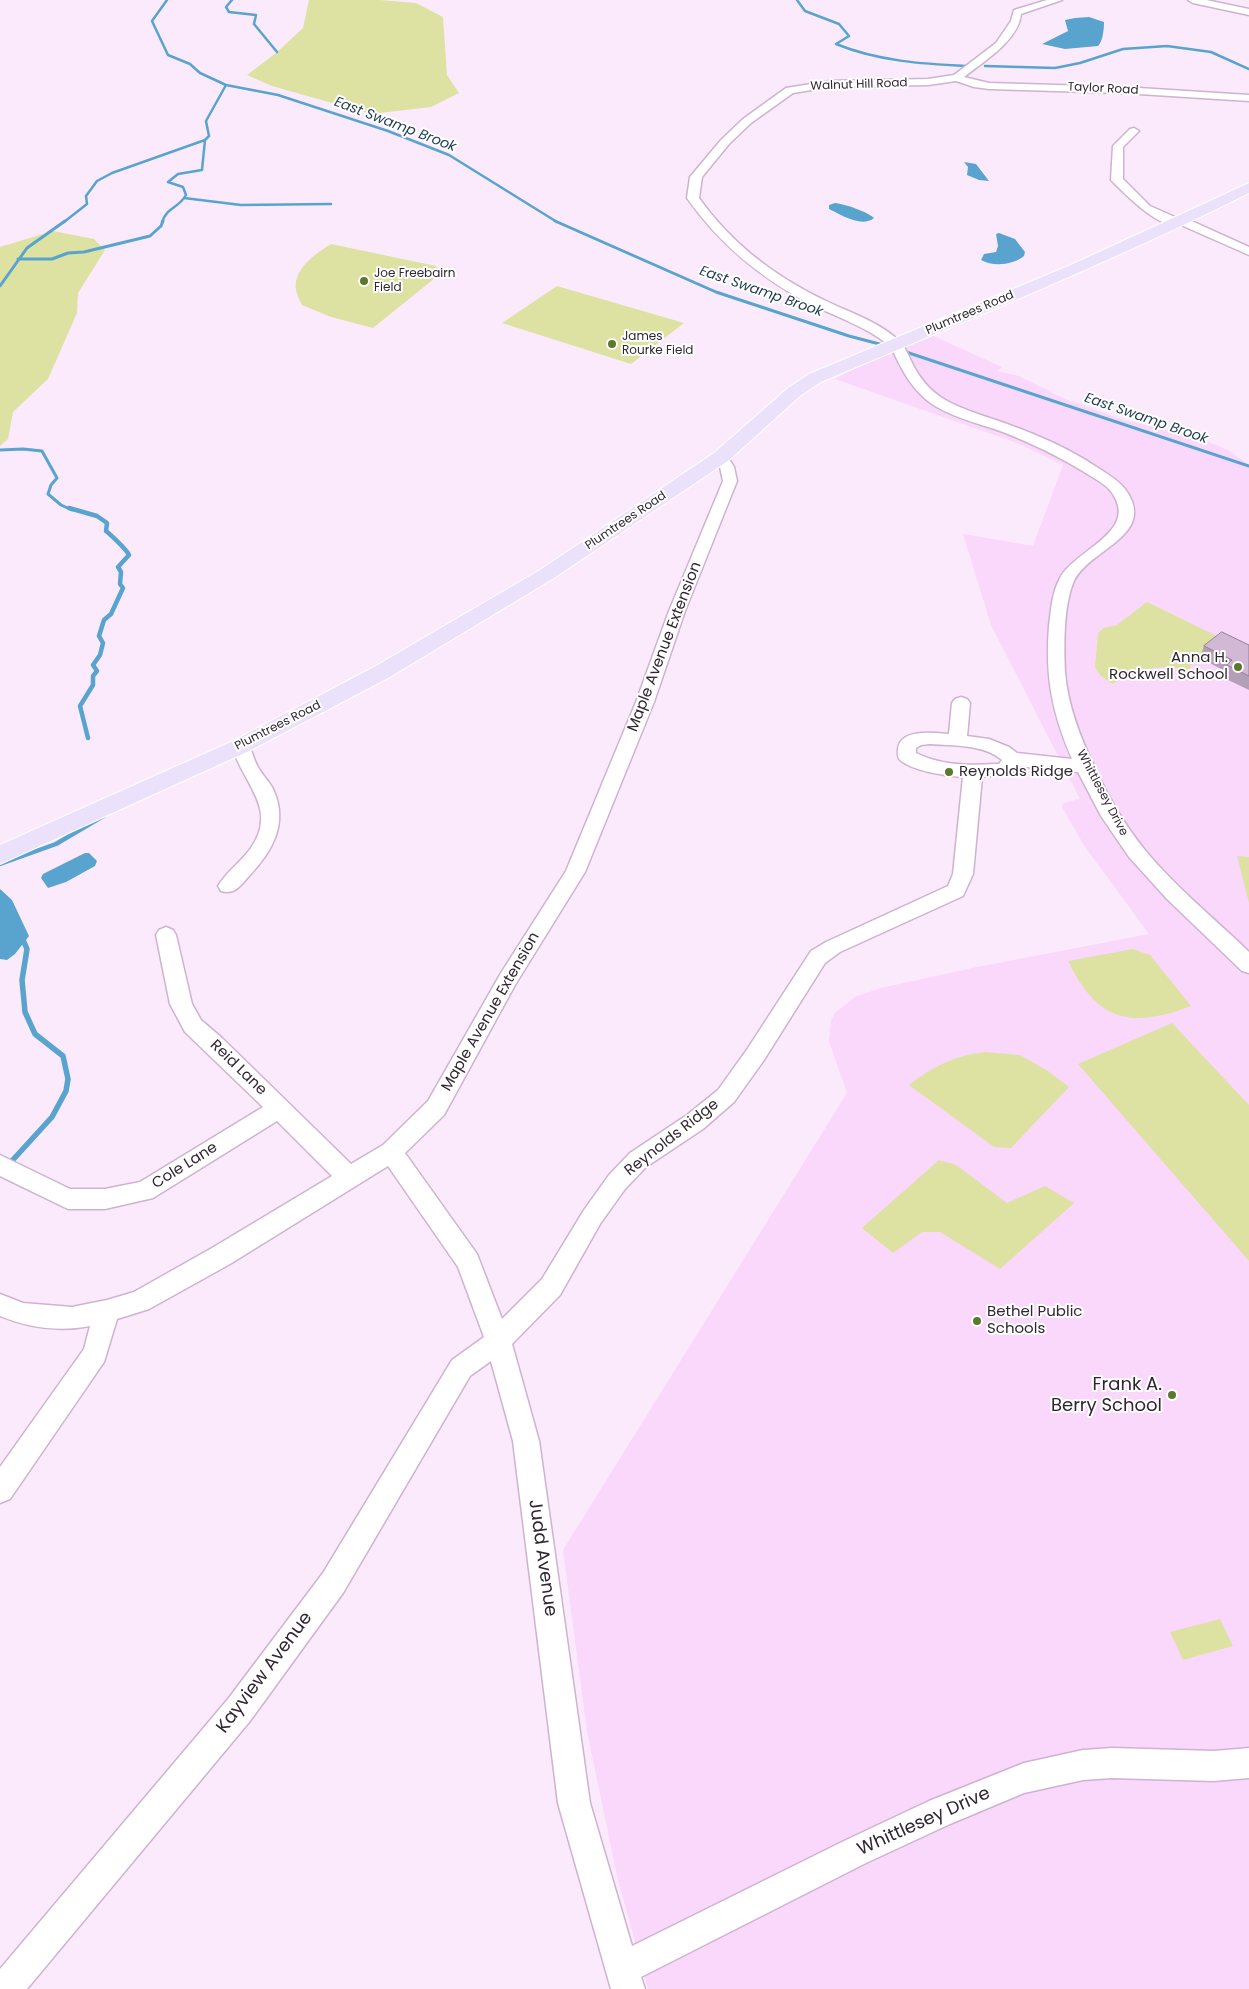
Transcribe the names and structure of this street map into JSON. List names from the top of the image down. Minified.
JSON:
{"streets":{"main road":["Plumtrees Road"],"street":["Walnut Hill Road","Taylor Road","Maple Avenue Extension","Whittlesey Drive","Reid Lane","Reynolds Ridge","Cole Lane","Judd Avenue","Kayview Avenue"]},"crossings":[["Walnut Hill Road","Taylor Road"],["Walnut Hill Road","Plumtrees Road"],["Walnut Hill Road","Whittlesey Drive"],["Plumtrees Road","Maple Avenue Extension"],["Plumtrees Road","Whittlesey Drive"],["Maple Avenue Extension","Reid Lane"],["Maple Avenue Extension","Judd Avenue"],["Whittlesey Drive","Judd Avenue"],["Reid Lane","Cole Lane"],["Reynolds Ridge","Judd Avenue"],["Reynolds Ridge","Kayview Avenue"],["Judd Avenue","Kayview Avenue"]],"water":["East Swamp Brook"],"places":["Joe Freebairn Field","James Rourke Field","Anna H. Rockwell School","Reynolds Ridge","Bethel Public Schools","Frank A. Berry School"]}
